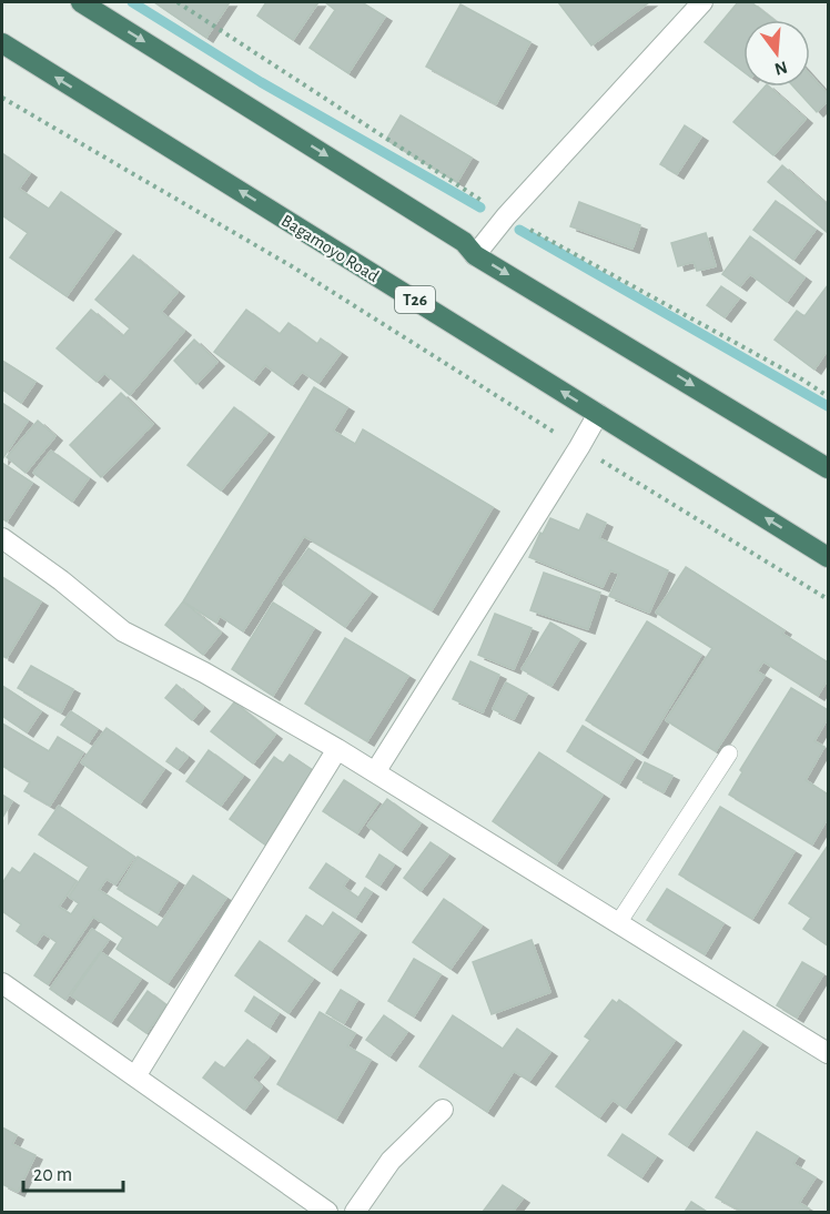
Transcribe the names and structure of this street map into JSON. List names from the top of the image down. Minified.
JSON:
{"streets":{"highway":["Bagamoyo Road","T26"]},"scale_bar":"20 m","north":"bottom"}
